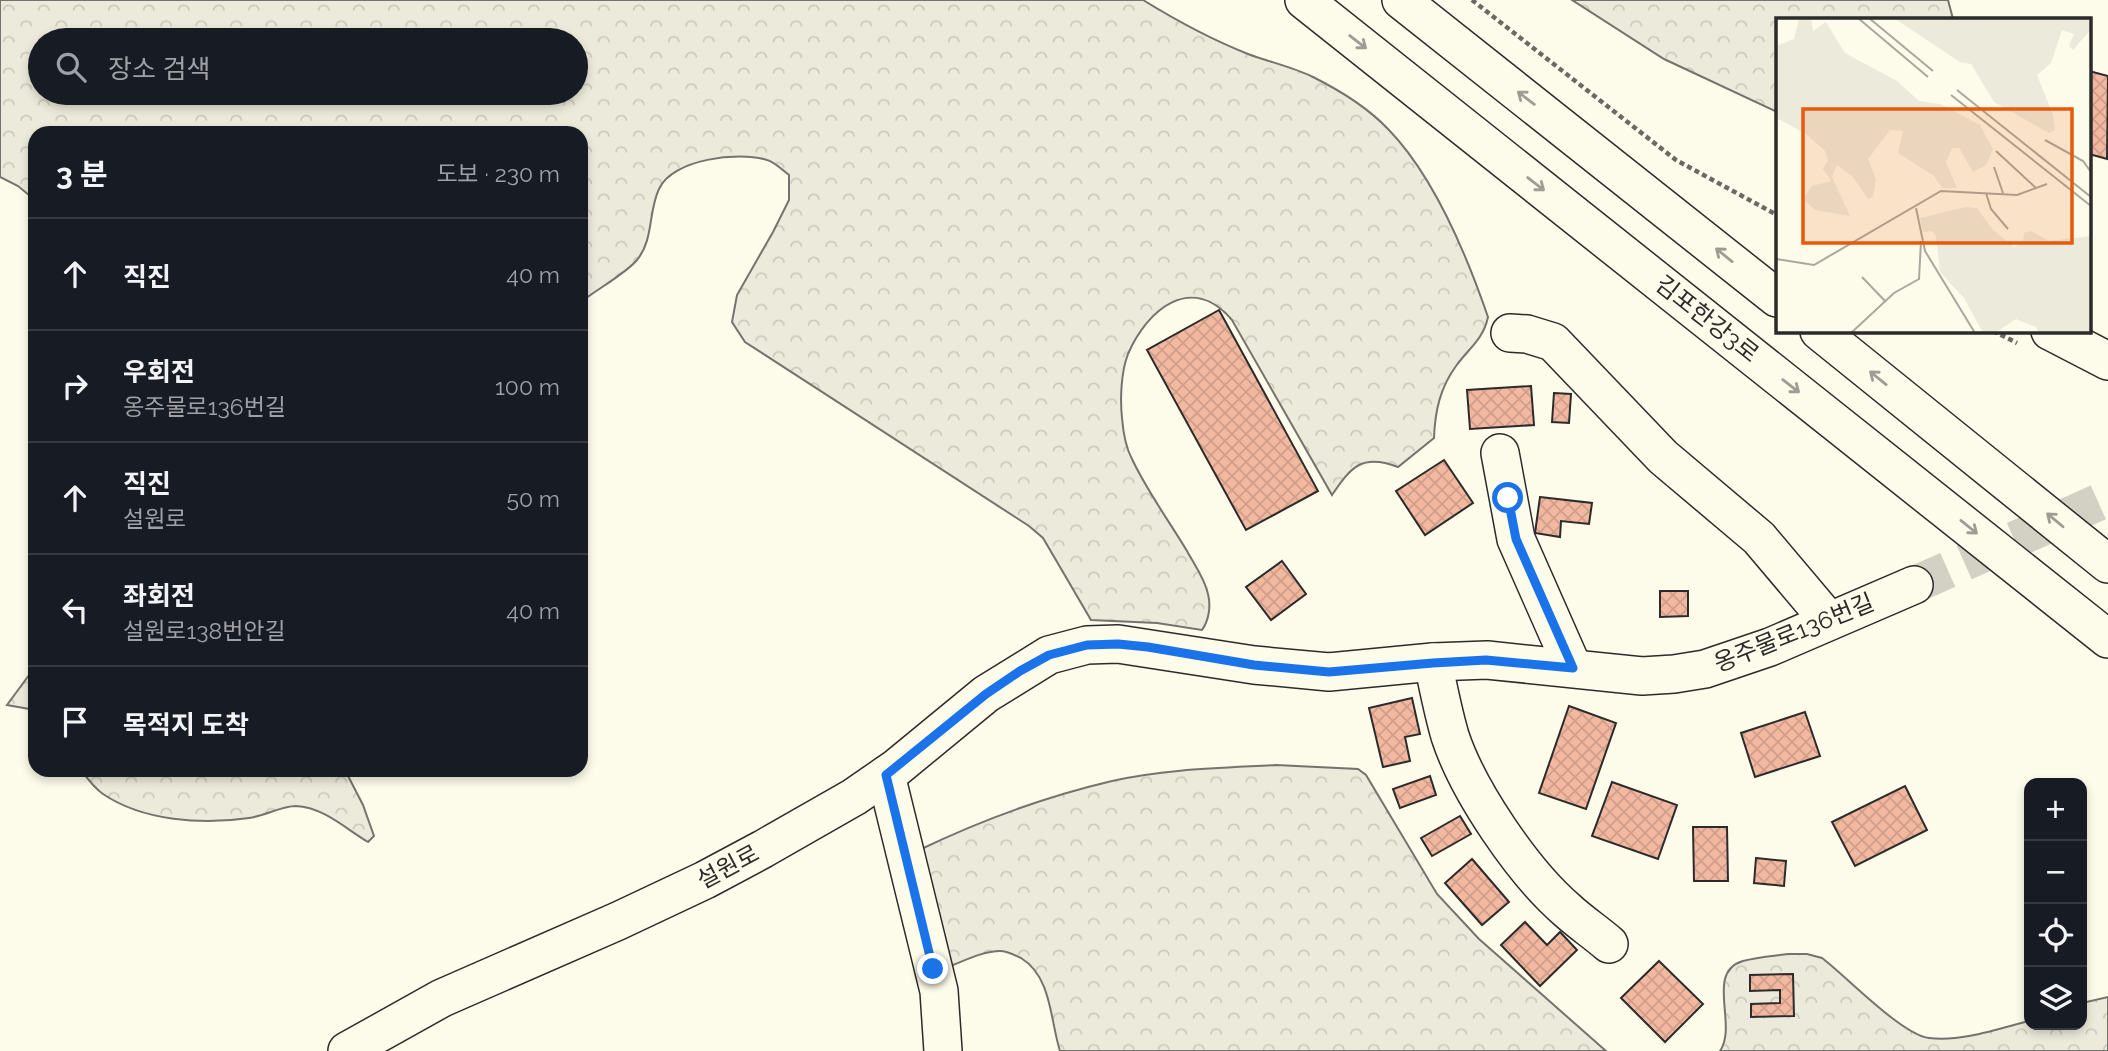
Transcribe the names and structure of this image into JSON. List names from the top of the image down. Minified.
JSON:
{"streets":{"street":["김포한강3로","옹주물로136번길","설원로"]},"crossings":[["옹주물로136번길","설원로"]],"page":{"search":"장소 검색","heading":["3 분","도보 · 230 m"],"list":[["직진","40 m"],["우회전","옹주물로136번길","100 m"],["직진","설원로","50 m"],["좌회전","설원로138번안길","40 m"],"목적지 도착"],"map_buttons":["+","−"]}}
